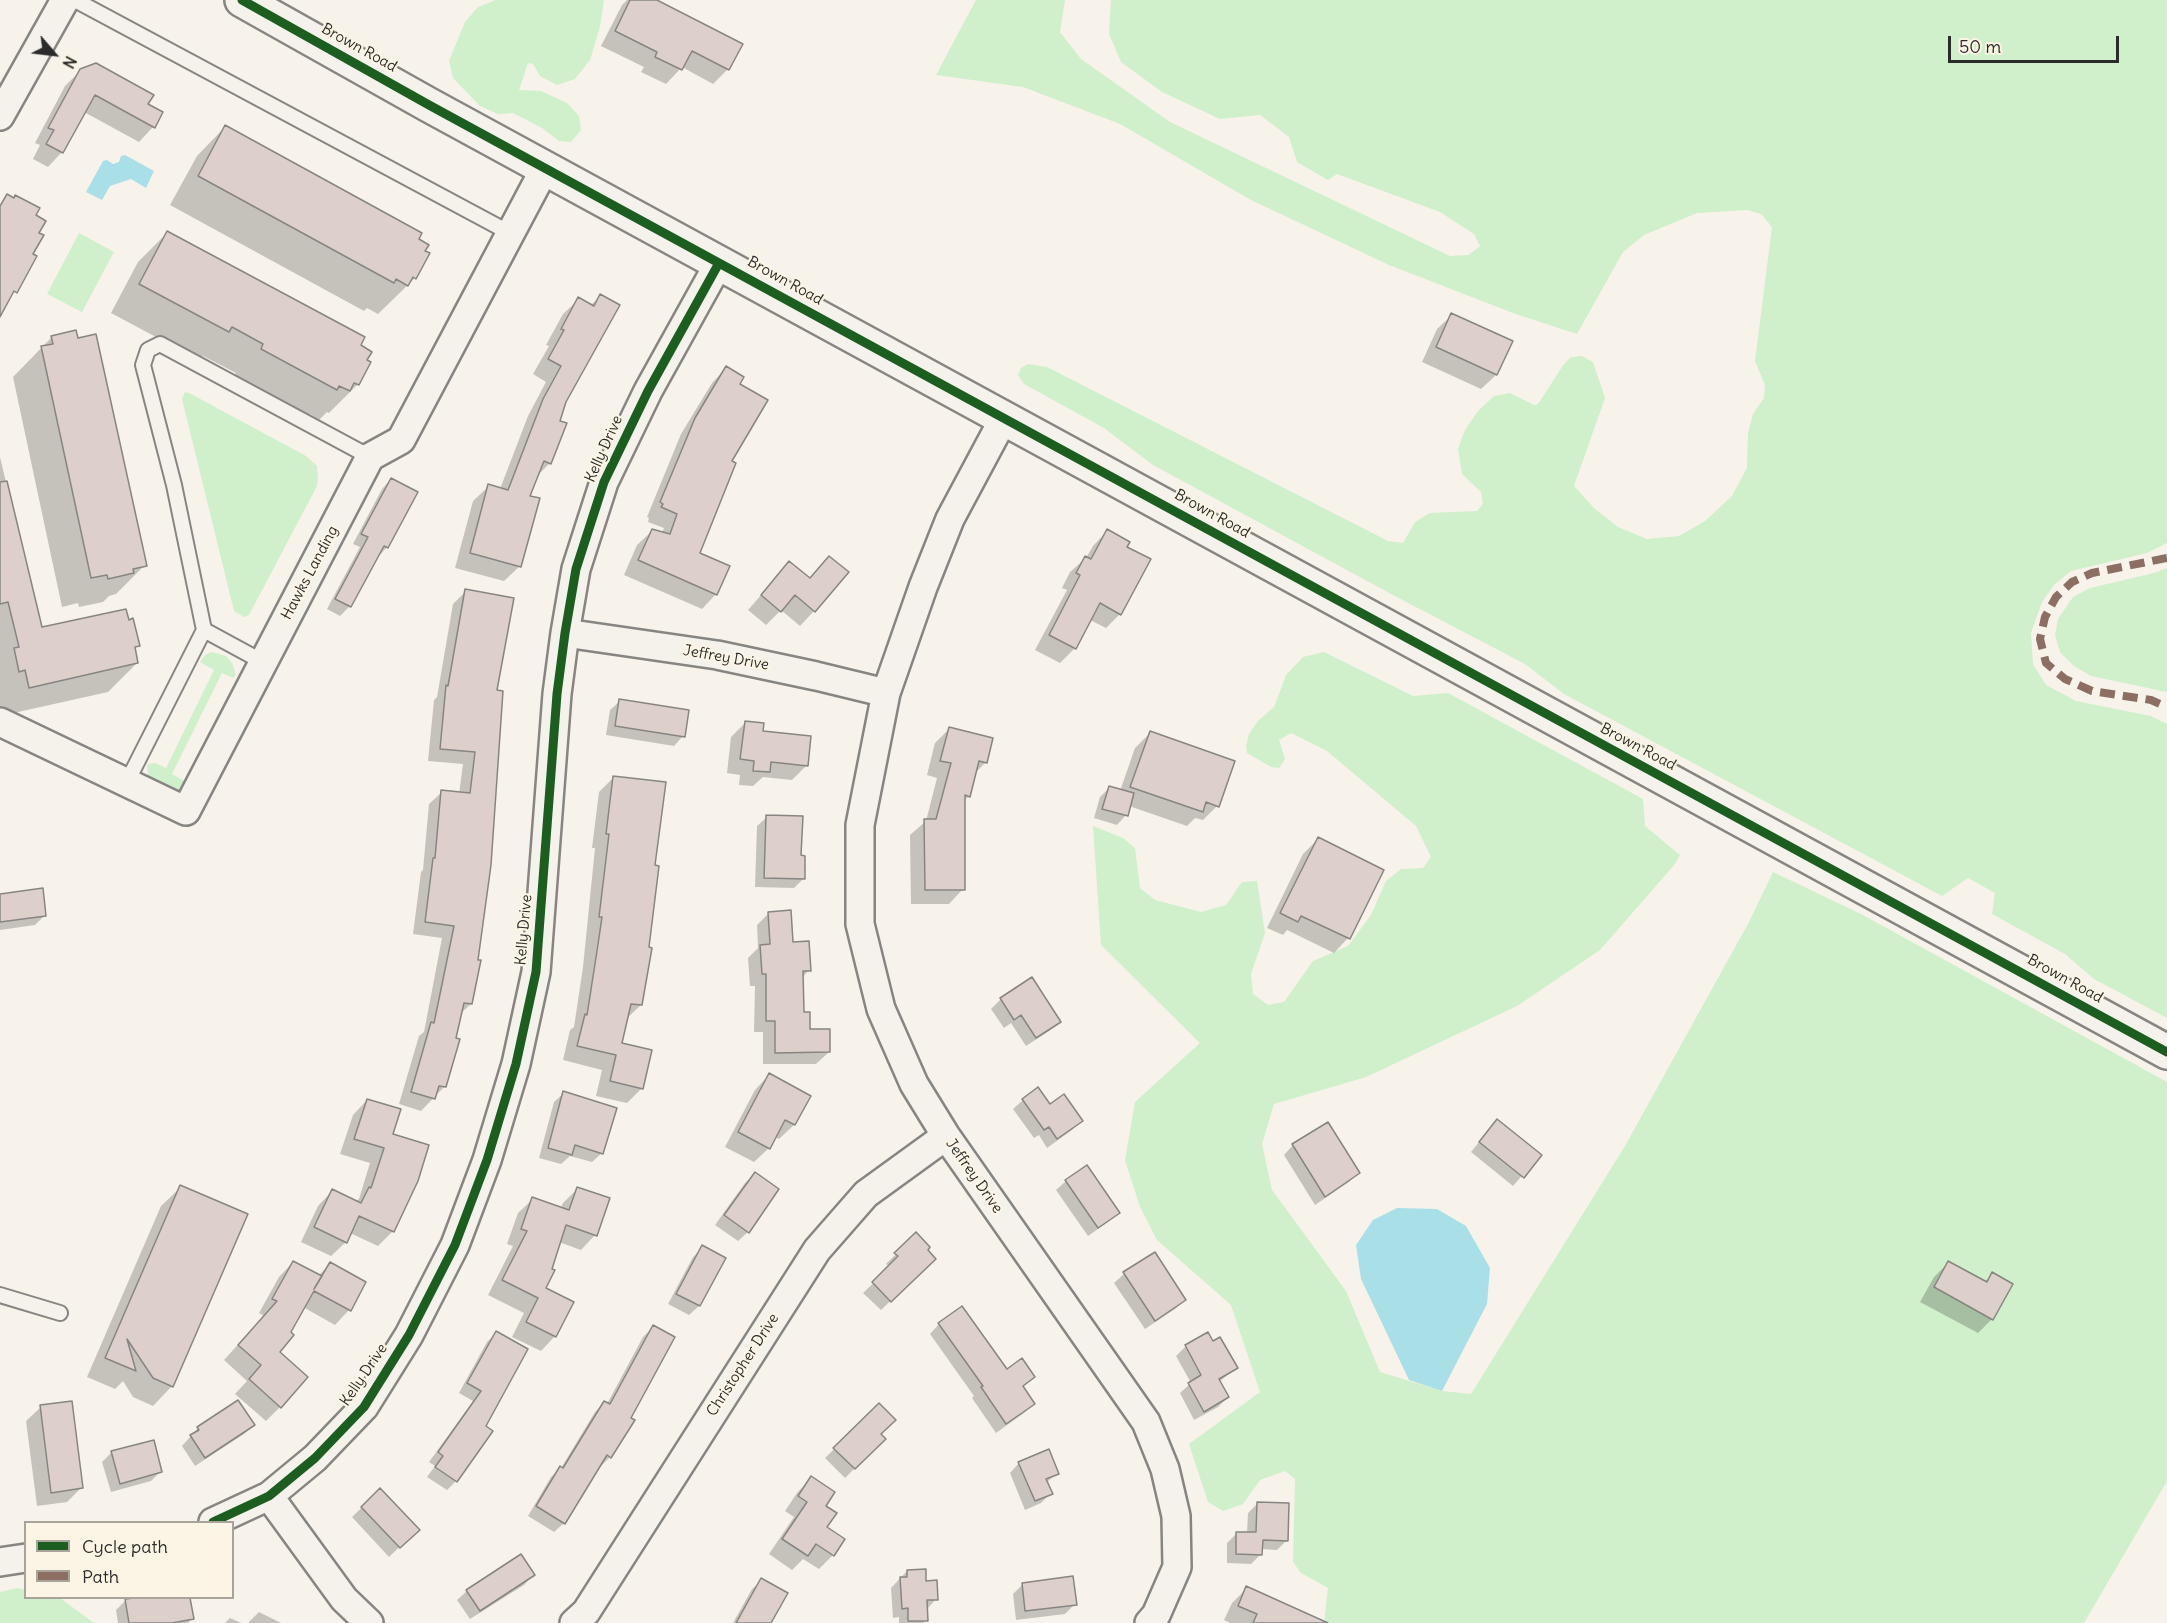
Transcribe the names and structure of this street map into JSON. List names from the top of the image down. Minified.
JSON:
{"streets":{"street":["Brown Road","Kelly Drive","Hawks Landing","Jeffrey Drive","Christopher Drive"]},"crossings":[["Brown Road","Kelly Drive"],["Brown Road","Jeffrey Drive"],["Kelly Drive","Jeffrey Drive"],["Jeffrey Drive","Christopher Drive"]],"legend":["Cycle path","Path"],"scale_bar":"50 m","north":"bottom right"}
